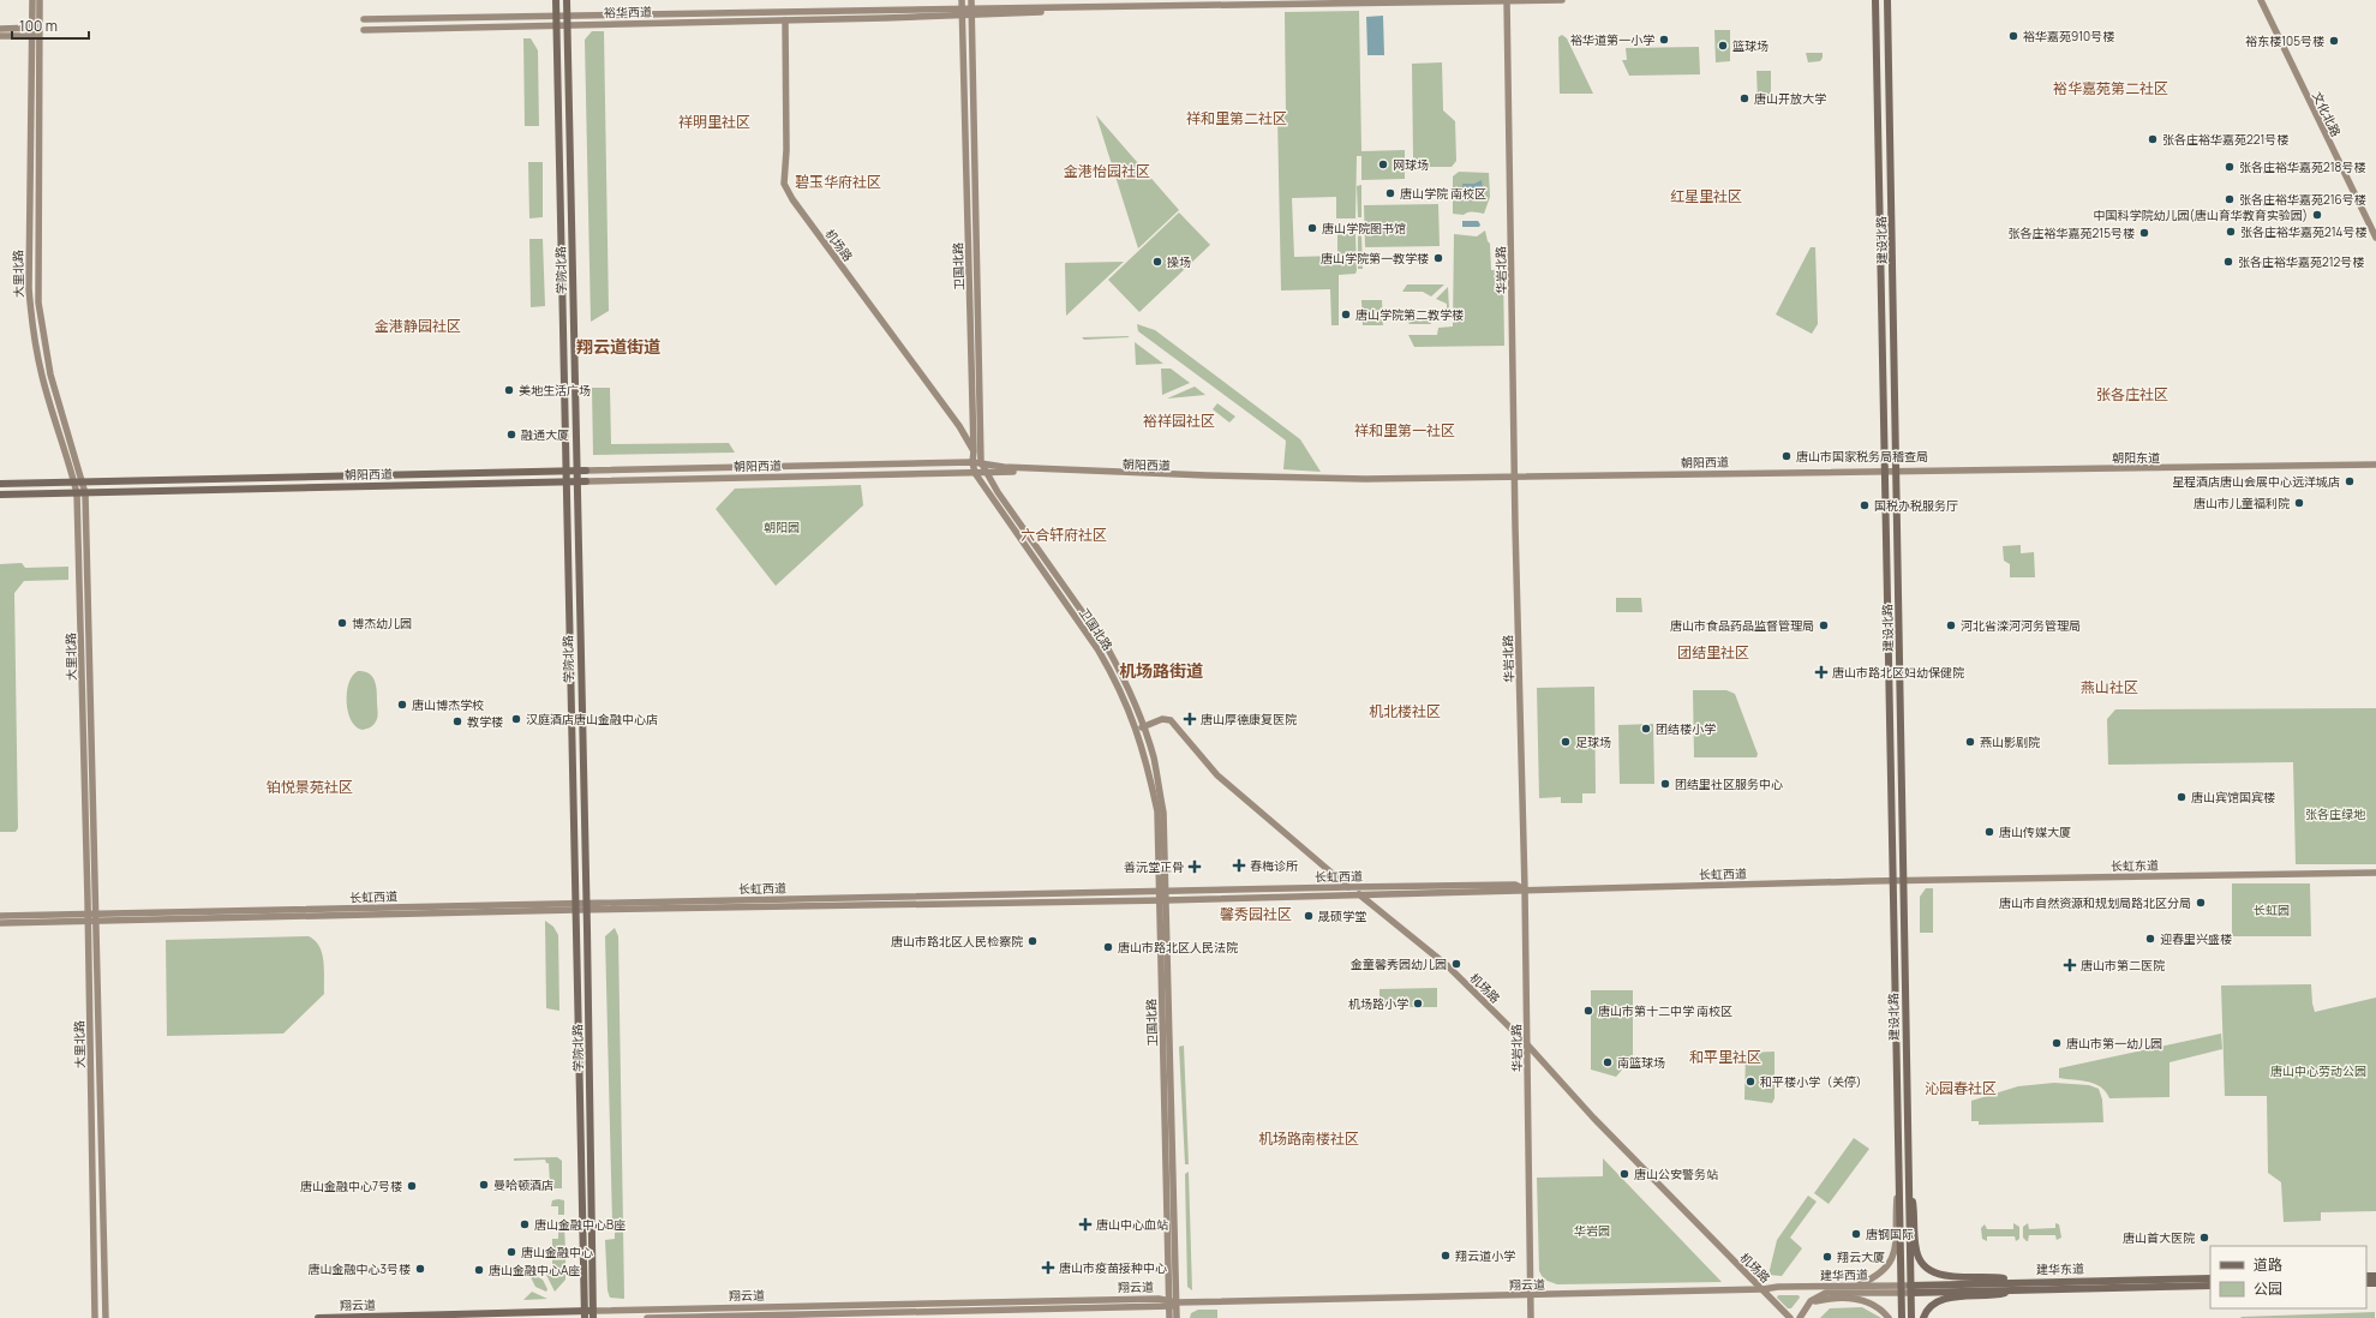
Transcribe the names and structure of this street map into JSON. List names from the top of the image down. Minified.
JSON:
{"streets":{"main road":["裕华西道","文化北路","建设北路","机场路","卫国北路","学院北路","华岩北路","大里北路","朝阳东道","朝阳西道","长虹东道","长虹西道","建华东道","建华西道","翔云道"]},"crossings":[["裕华西道","机场路"],["裕华西道","卫国北路"],["裕华西道","学院北路"],["裕华西道","华岩北路"],["建设北路","朝阳东道"],["建设北路","朝阳西道"],["建设北路","长虹东道"],["建设北路","长虹西道"],["建设北路","建华东道"],["建设北路","建华西道"],["机场路","卫国北路"],["机场路","华岩北路"],["机场路","长虹西道"],["机场路","建华西道"],["机场路","翔云道"],["卫国北路","朝阳西道"],["卫国北路","长虹西道"],["卫国北路","翔云道"],["学院北路","朝阳西道"],["学院北路","长虹西道"],["学院北路","翔云道"],["华岩北路","朝阳西道"],["华岩北路","长虹西道"],["华岩北路","翔云道"],["大里北路","朝阳西道"],["大里北路","长虹西道"],["朝阳东道","朝阳西道"],["长虹东道","长虹西道"],["建华东道","建华西道"],["建华西道","翔云道"]],"districts":["裕华嘉苑第二社区","祥和里第二社区","祥明里社区","金港怡园社区","碧玉华府社区","红星里社区","金港静园社区","翔云道街道","张各庄社区","裕祥园社区","祥和里第一社区","六合轩府社区","团结里社区","机场路街道","燕山社区","机北楼社区","铂悦景苑社区","馨秀园社区","和平里社区","沁园春社区","机场路南楼社区"],"parks":["朝阳园","张各庄绿地","长虹园","唐山中心劳动公园","华岩园"],"places":{"other":["裕华嘉苑910号楼","裕华道第一小学","裕东楼105号楼","篮球场","唐山开放大学","张各庄裕华嘉苑221号楼","网球场","张各庄裕华嘉苑218号楼","唐山学院 南校区","张各庄裕华嘉苑216号楼","中国科学院幼儿园(唐山育华教育实验园)","唐山学院图书馆","张各庄裕华嘉苑214号楼","张各庄裕华嘉苑215号楼","唐山学院第一教学楼","操场","张各庄裕华嘉苑212号楼","唐山学院第二教学楼","美地生活广场","融通大厦","唐山市国家税务局稽查局","星程酒店唐山会展中心远洋城店","唐山市儿童福利院","国税办税服务厅","博杰幼儿园","唐山市食品药品监督管理局","河北省滦河河务管理局","唐山博杰学校","汉庭酒店唐山金融中心店","教学楼","团结楼小学","足球场","燕山影剧院","团结里社区服务中心","唐山宾馆国宾楼","唐山传媒大厦","唐山市自然资源和规划局路北区分局","晟硕学堂","迎春里兴盛楼","唐山市路北区人民检察院","唐山市路北区人民法院","金童馨秀园幼儿园","机场路小学","唐山市第十二中学 南校区","唐山市第一幼儿园","南篮球场","和平楼小学（关停）","唐山公安警务站","曼哈顿酒店","唐山金融中心7号楼","唐山金融中心B座","唐钢国际","唐山首大医院","唐山金融中心","翔云道小学","翔云大厦","唐山金融中心3号楼","唐山金融中心A座"],"health":["唐山市路北区妇幼保健院","唐山厚德康复医院","春梅诊所","善沅堂正骨","唐山市第二医院","唐山中心血站","唐山市疫苗接种中心"]},"legend":["道路","公园"],"scale_bar":"100 m"}
